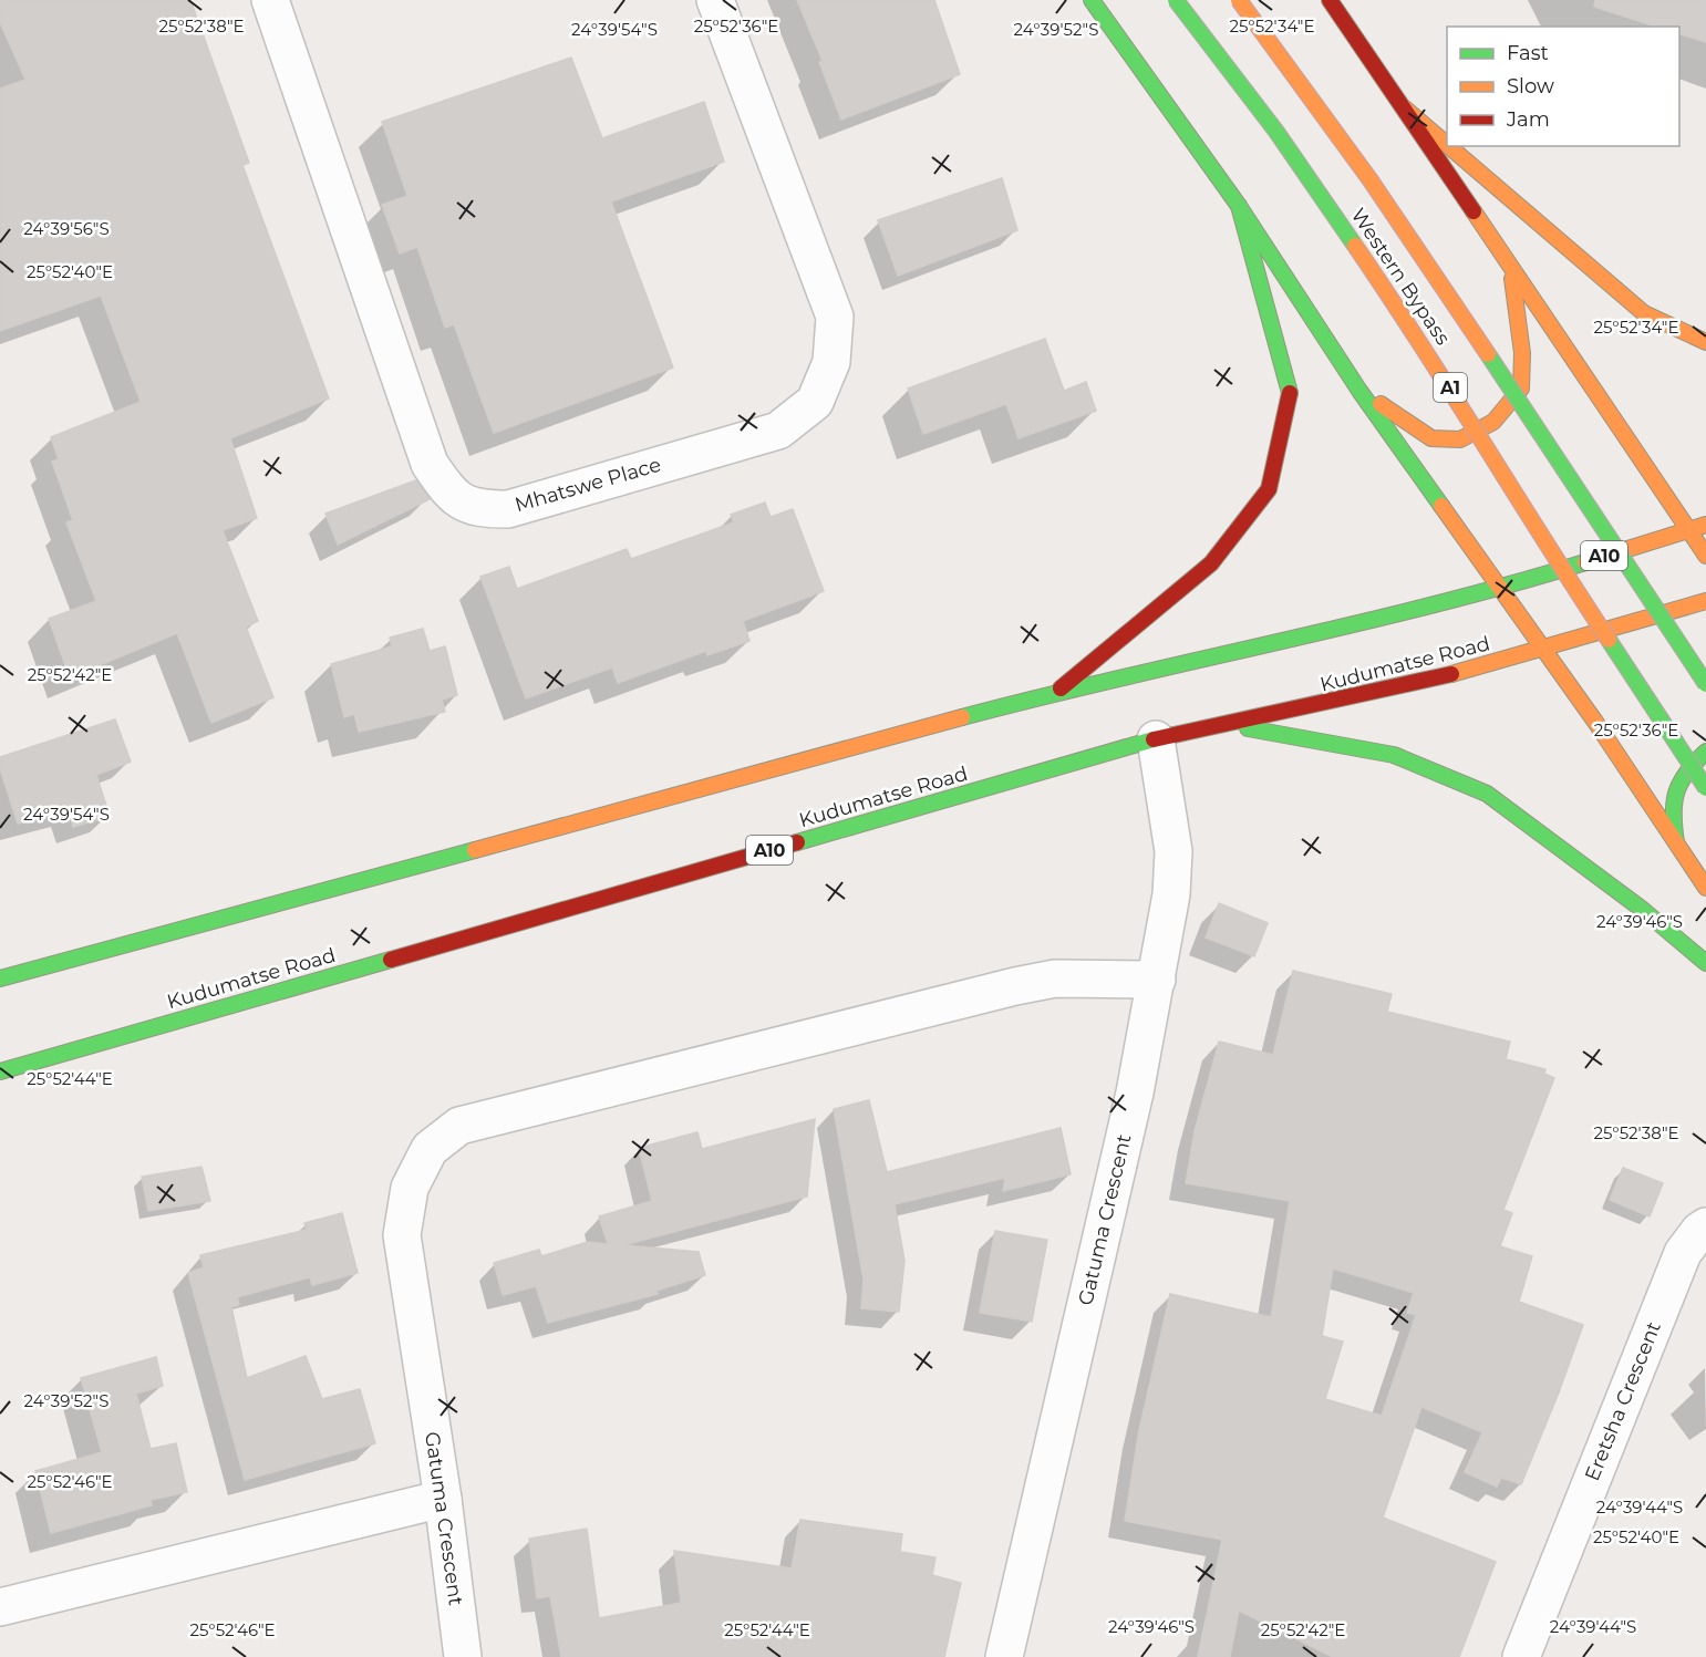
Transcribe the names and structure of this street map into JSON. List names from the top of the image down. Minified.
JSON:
{"streets":{"main road":["Western Bypass","A1","A10","Kudumatse Road"],"street":["Mhatswe Place","Gatuma Crescent","Eretsha Crescent"]},"crossings":[["Kudumatse Road","Gatuma Crescent"]],"legend":["Fast","Slow","Jam"],"coordinates":["25°52'38\"E","25°52'36\"E","25°52'34\"E","24°39'54\"S","24°39'52\"S","24°39'56\"S","25°52'40\"E","25°52'42\"E","24°39'46\"S","25°52'44\"E","25°52'46\"E","24°39'44\"S"]}
